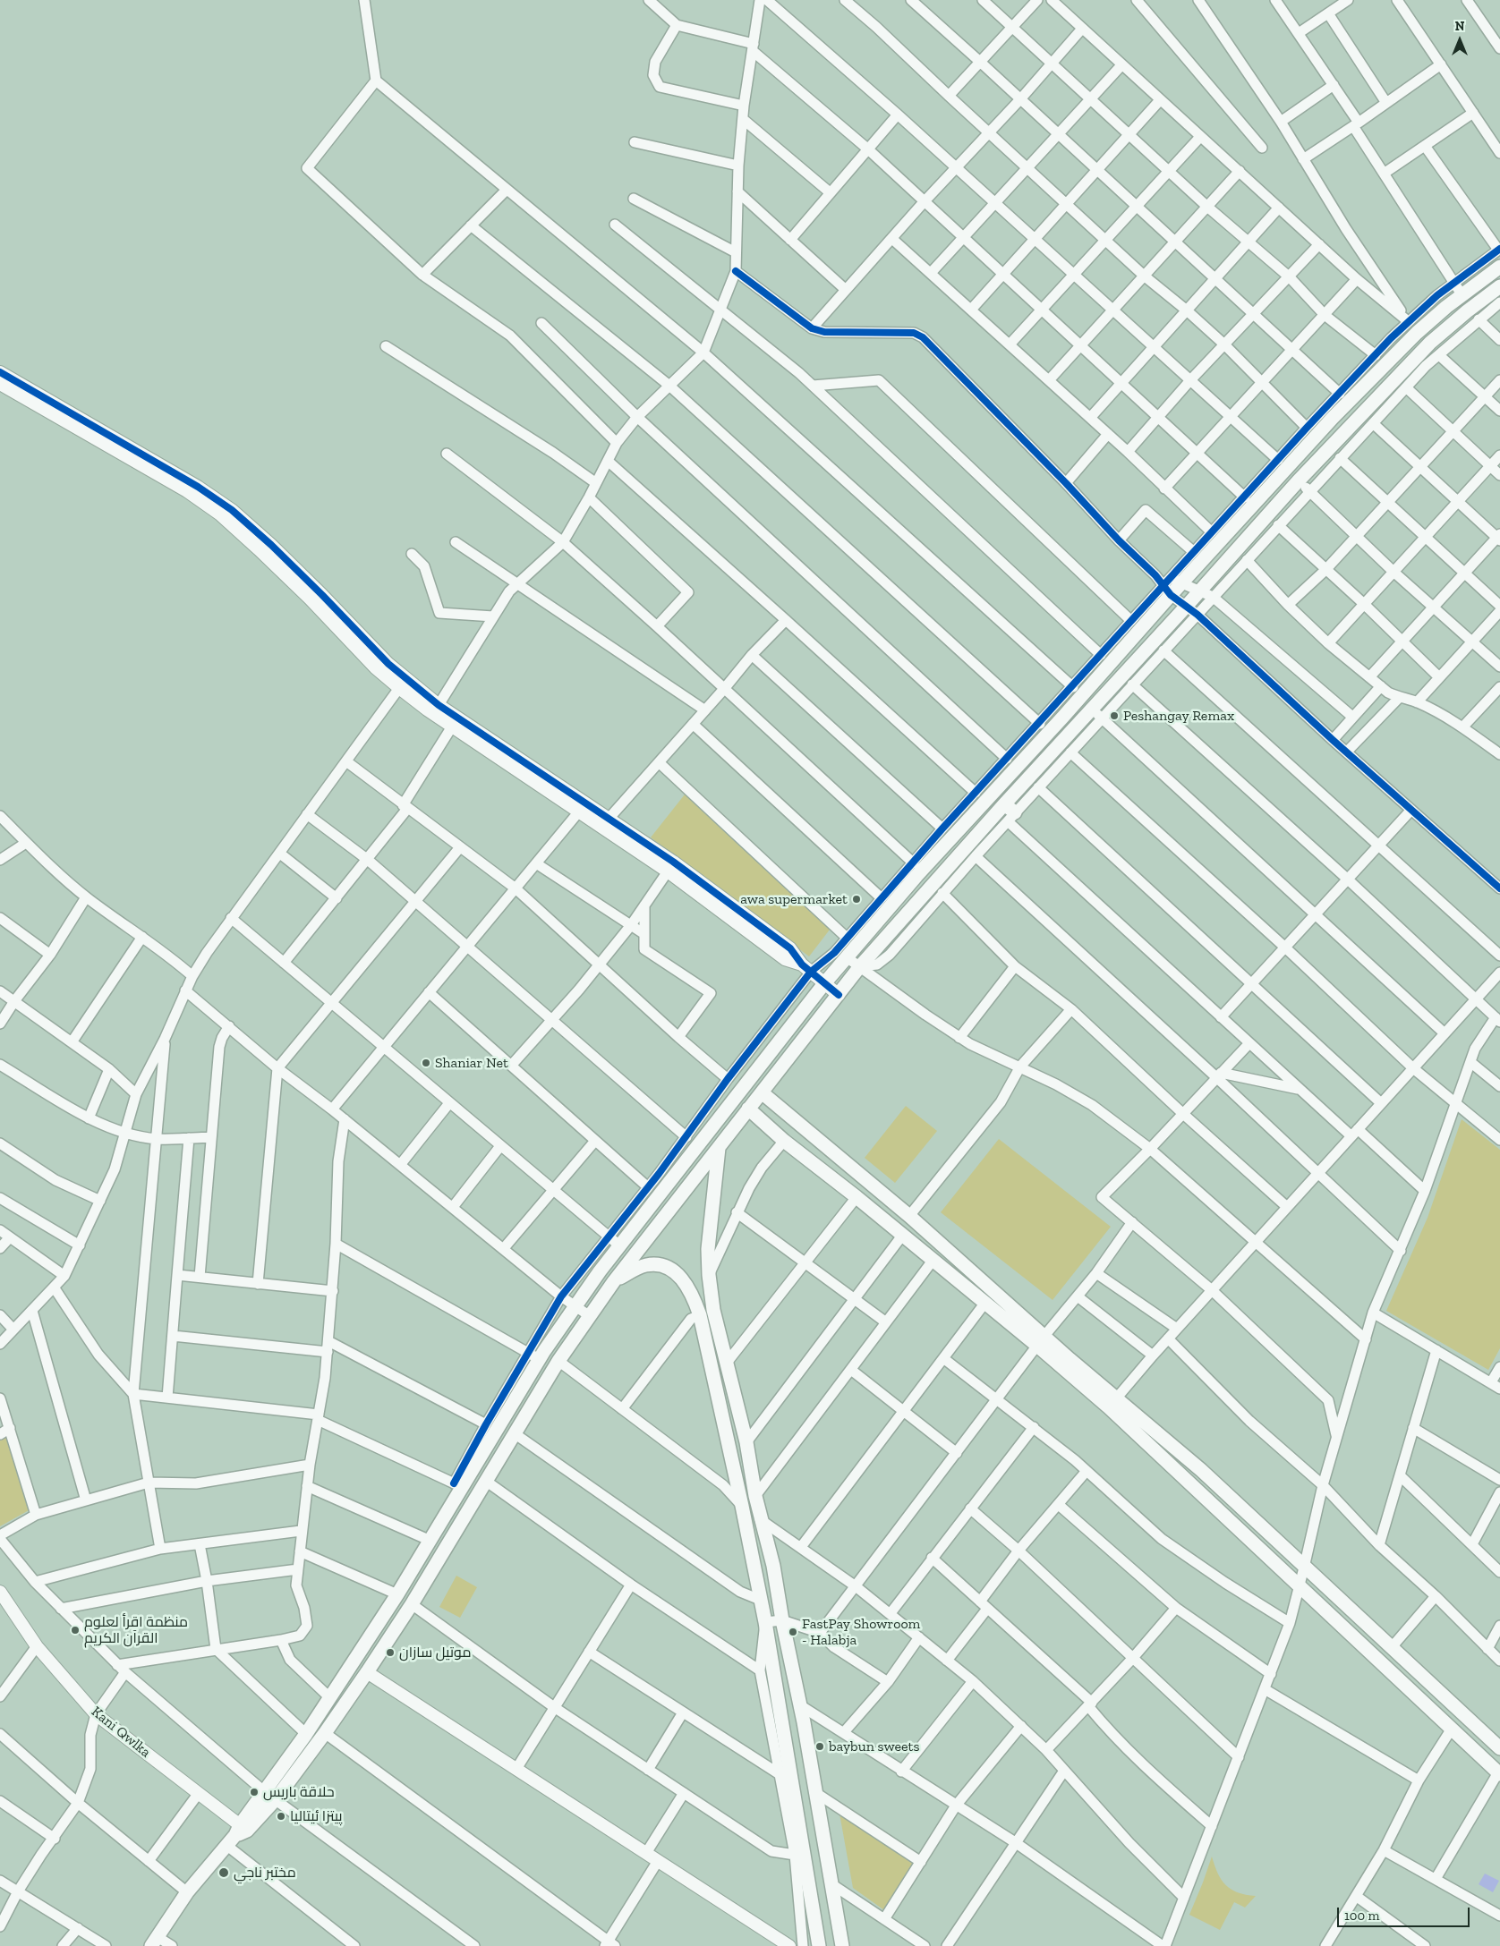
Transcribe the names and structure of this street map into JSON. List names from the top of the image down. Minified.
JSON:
{"streets":{"street":["Kani Qwlka"]},"places":["Peshangay Remax","awa supermarket","Shaniar Net","منظمة اقرأ لعلوم القرآن الكريم","FastPay Showroom - Halabja","موتيل سازان","baybun sweets","حلاقة باریس","پیتزا ئیتالیا","مختبر ناجي"],"scale_bar":"100 m","north":"top"}
